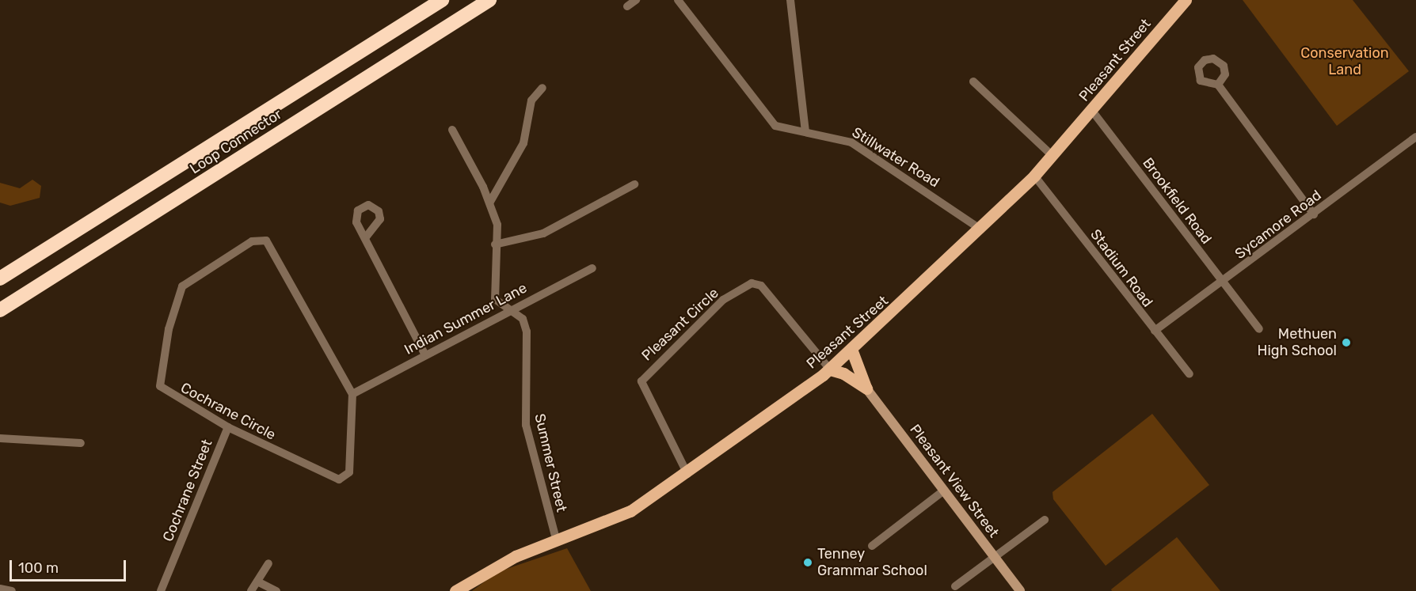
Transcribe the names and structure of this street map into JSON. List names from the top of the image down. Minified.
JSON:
{"streets":{"highway":["Loop Connector"],"main road":["Pleasant Street"],"street":["Stillwater Road","Brookfield Road","Sycamore Road","Stadium Road","Indian Summer Lane","Pleasant Circle","Cochrane Circle","Summer Street","Pleasant View Street","Cochrane Street"]},"crossings":[["Pleasant Street","Stillwater Road"],["Pleasant Street","Brookfield Road"],["Pleasant Street","Stadium Road"],["Pleasant Street","Pleasant Circle"],["Pleasant Street","Summer Street"],["Brookfield Road","Sycamore Road"],["Sycamore Road","Stadium Road"],["Indian Summer Lane","Cochrane Circle"],["Indian Summer Lane","Summer Street"],["Cochrane Circle","Cochrane Street"]],"parks":["Conservation Land"],"places":["Methuen High School","Tenney Grammar School"],"scale_bar":"100 m"}
